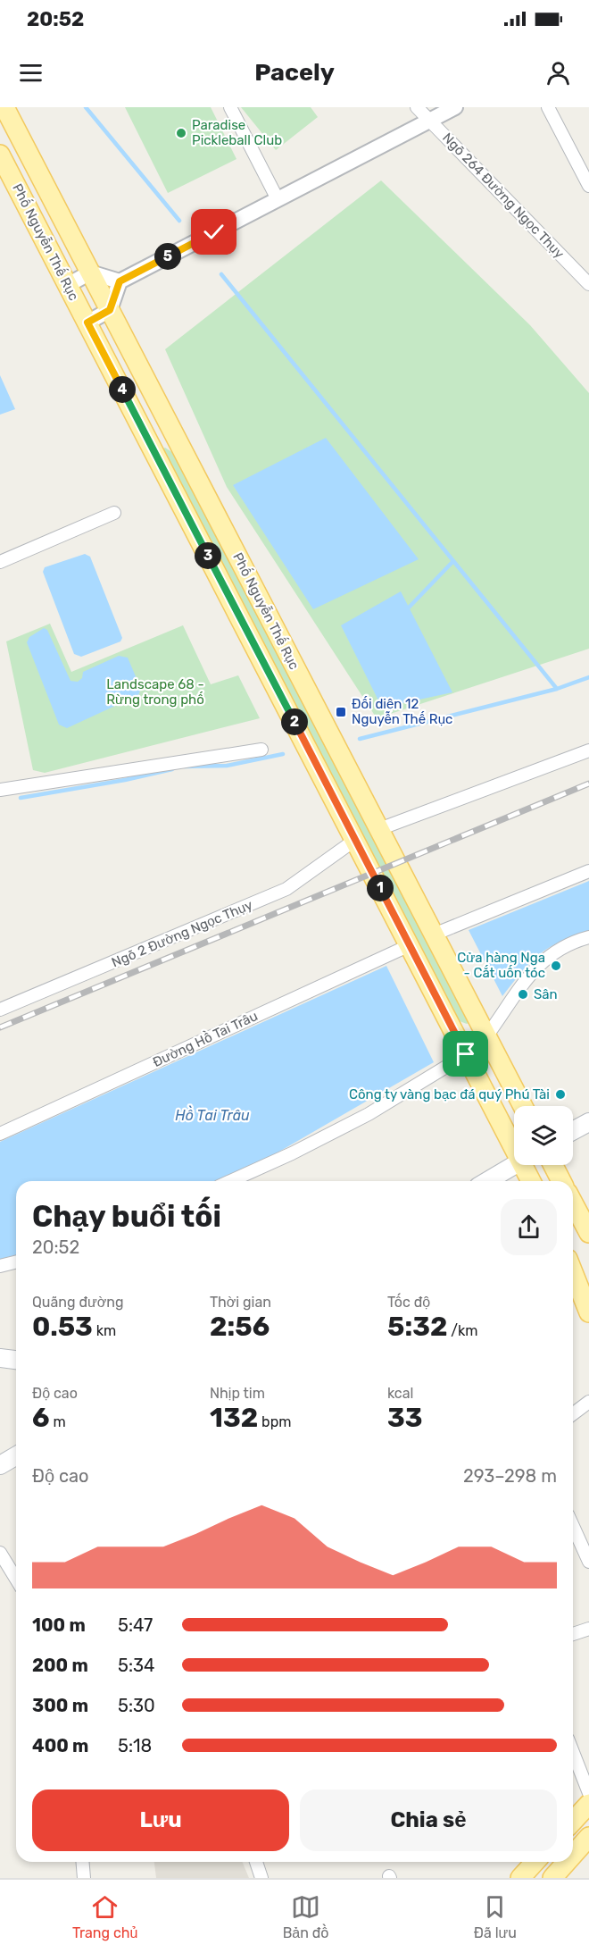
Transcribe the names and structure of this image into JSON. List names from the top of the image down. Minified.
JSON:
{"streets":{"main road":["Phố Nguyễn Thế Rục"],"street":["Ngõ 264 Đường Ngọc Thụy","Ngõ 2 Đường Ngọc Thụy","Đường Hồ Tai Trâu"]},"crossings":[["Phố Nguyễn Thế Rục","Ngõ 2 Đường Ngọc Thụy"],["Phố Nguyễn Thế Rục","Đường Hồ Tai Trâu"]],"water":["Hồ Tai Trâu"],"parks":["Landscape 68 - Rừng trong phố"],"places":{"other":["Paradise Pickleball Club","Cửa hàng Nga - Cắt uốn tóc","Sân","Công ty vàng bạc đá quý Phú Tài"],"transit":["Đối diện 12 Nguyễn Thế Rục"]},"page":{"status":"20:52","header":"Pacely","pins":["5","4","3","2","1"],"heading":["Chạy buổi tối","20:52"],"stats":[["Quãng đường","0.53 km"],["Thời gian","2:56"],["Tốc độ","5:32 /km"],["Độ cao","6 m"],["Nhịp tim","132 bpm"],["kcal","33"]],"chart":["Độ cao","293–298 m"],"list":[{"name":"100 m","note":"5:47"},{"name":"200 m","note":"5:34"},{"name":"300 m","note":"5:30"},{"name":"400 m","note":"5:18"}],"buttons":["Lưu","Chia sẻ"],"tabs":["Trang chủ","Bản đồ","Đã lưu"]}}
